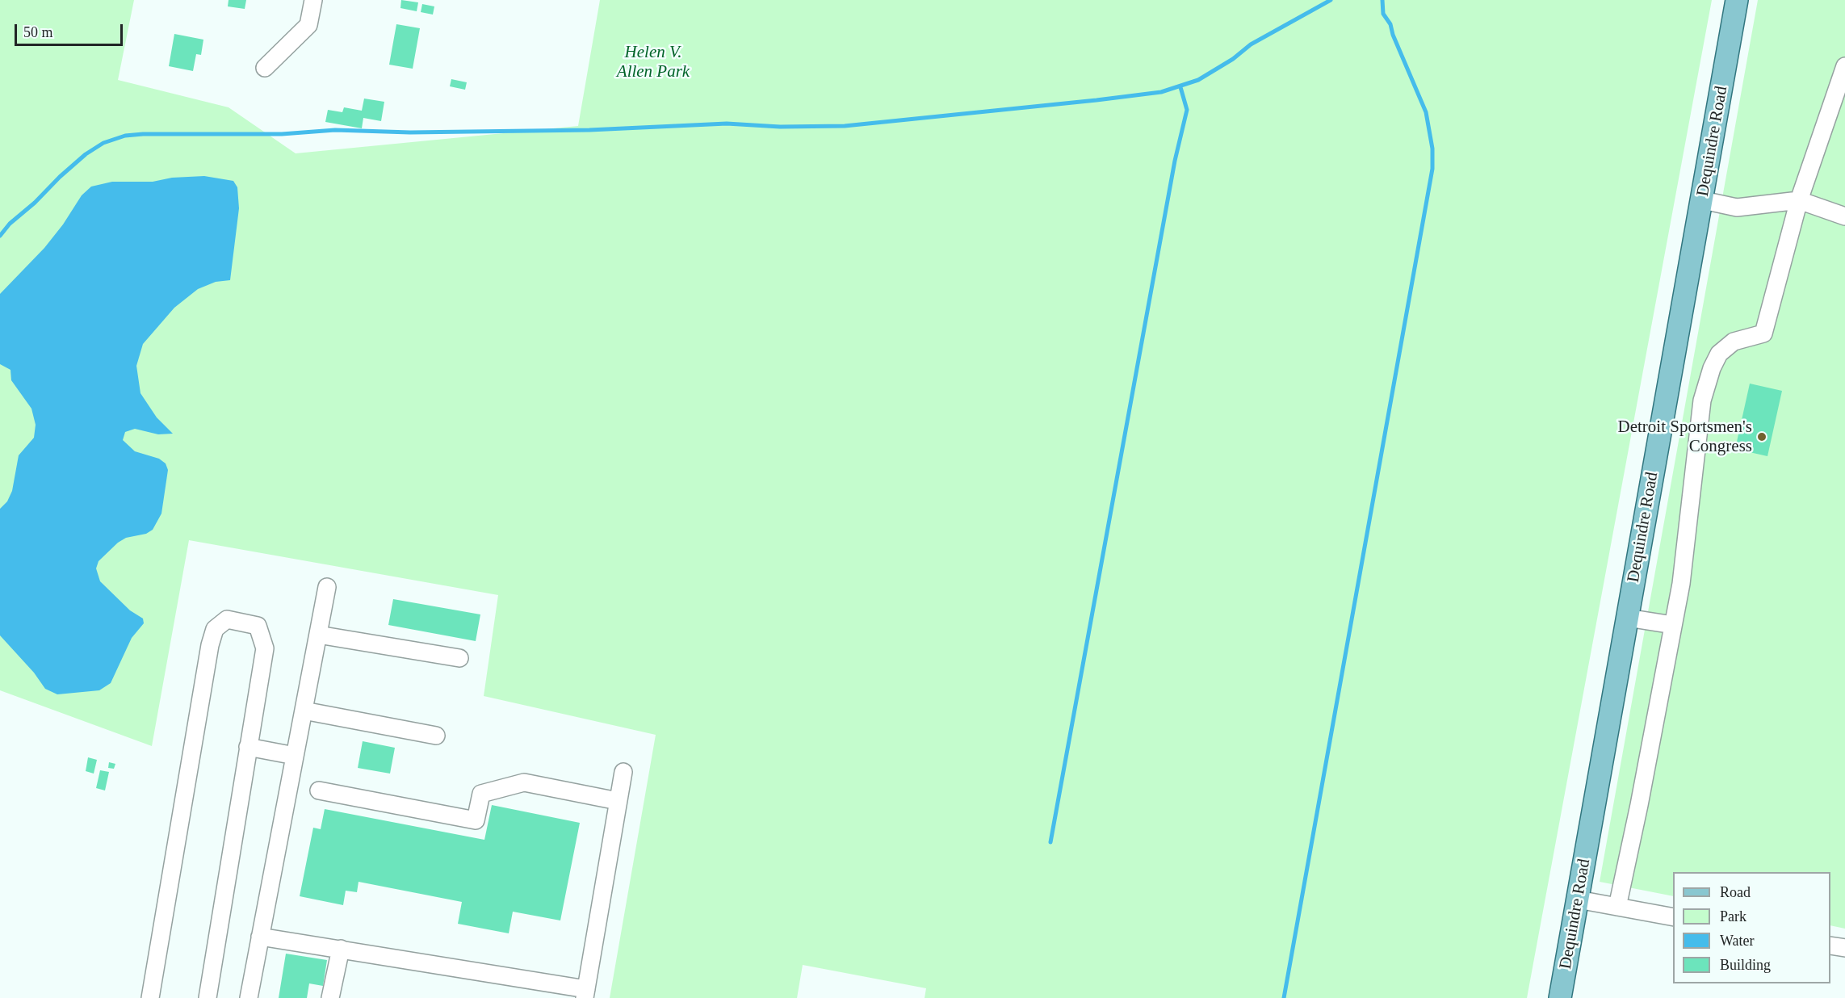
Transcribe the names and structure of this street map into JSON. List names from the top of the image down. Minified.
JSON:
{"streets":{"main road":["Dequindre Road"]},"parks":["Helen V. Allen Park"],"places":["Detroit Sportsmen's Congress"],"legend":["Road","Park","Water","Building"],"scale_bar":"50 m"}
